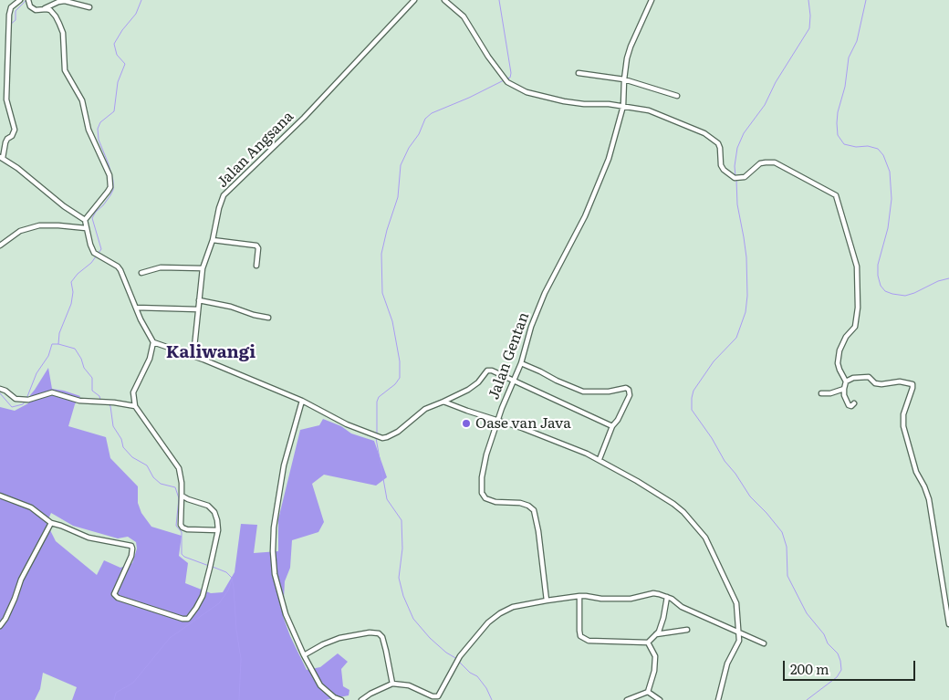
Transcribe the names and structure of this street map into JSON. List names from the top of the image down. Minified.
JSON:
{"streets":{"street":["Jalan Angsana","Jalan Gentan"]},"districts":["Kaliwangi"],"places":["Oase van Java"],"scale_bar":"200 m"}
